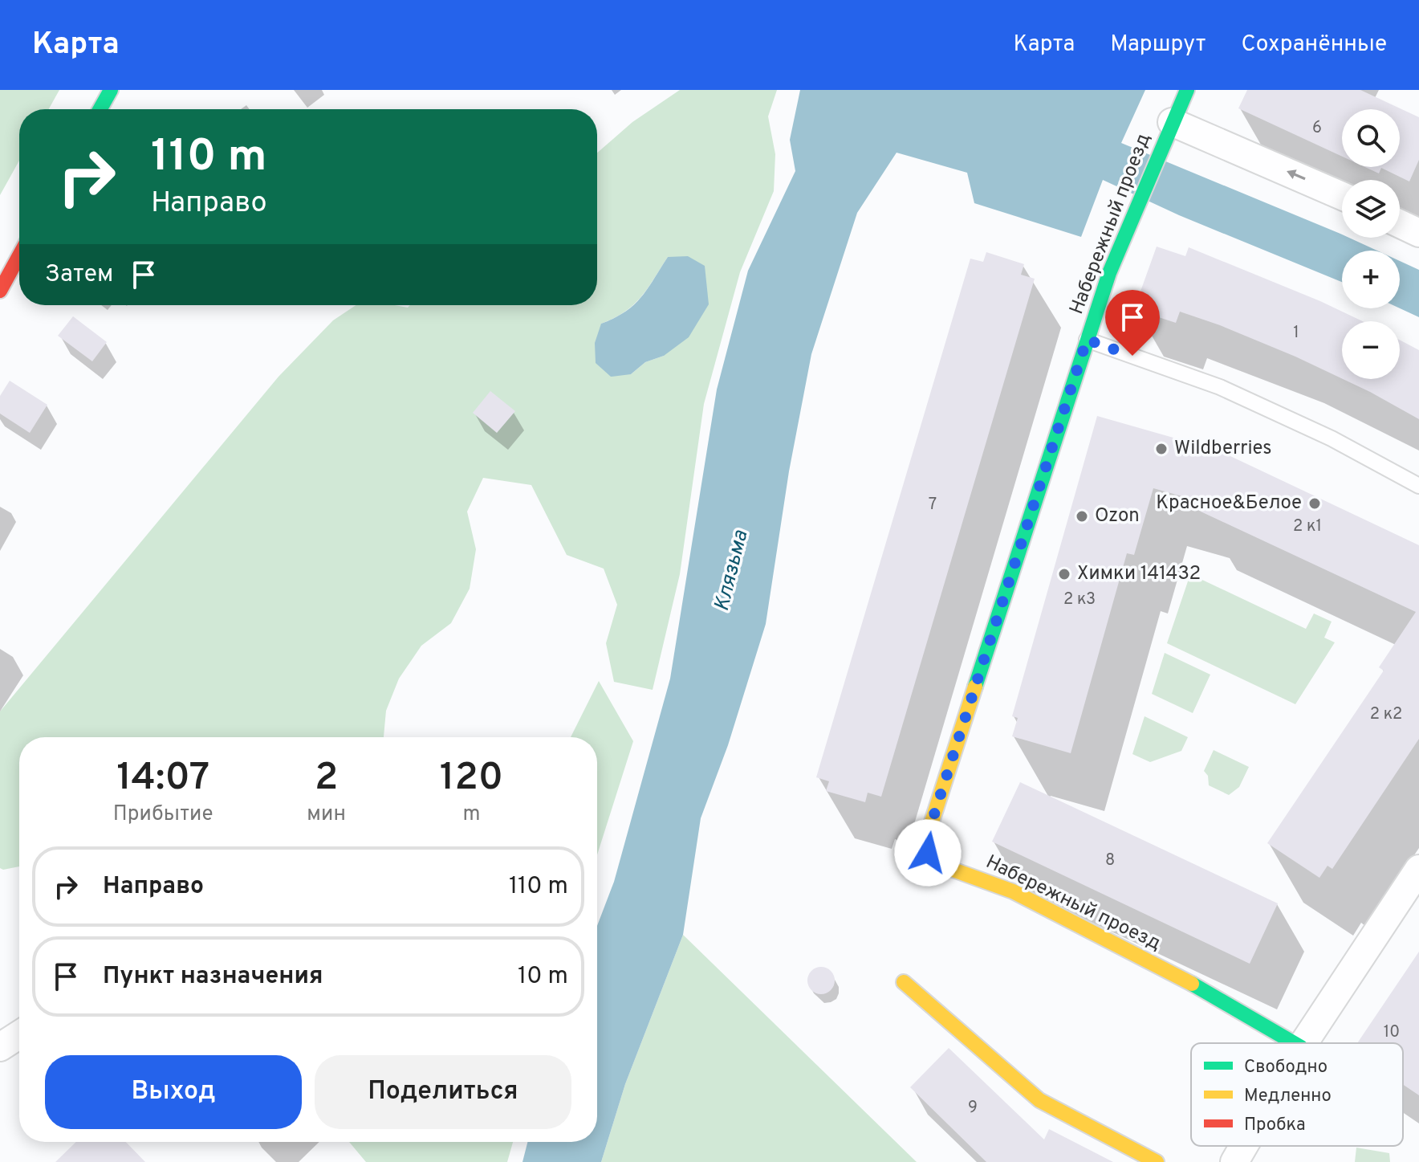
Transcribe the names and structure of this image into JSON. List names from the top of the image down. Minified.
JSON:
{"streets":{"street":["Набережный проезд"]},"water":["Клязьма"],"places":["Wildberries","Красное&Белое","Ozon","Химки 141432"],"house_numbers":["6","1","7","2 к1","2 к3","2 к2","8","10","9"],"legend":["Свободно","Медленно","Пробка"],"page":{"header":"Карта","nav":["Карта","Маршрут","Сохранённые"],"map_buttons":["+","−"],"turn":["110 m","Направо"],"then":"Затем","eta":["14:07","Прибытие","2","мин","120","m"],"list":[{"name":"Направо","value":"110 m"},{"name":"Пункт назначения","value":"10 m"}],"buttons":["Выход","Поделиться"]}}
